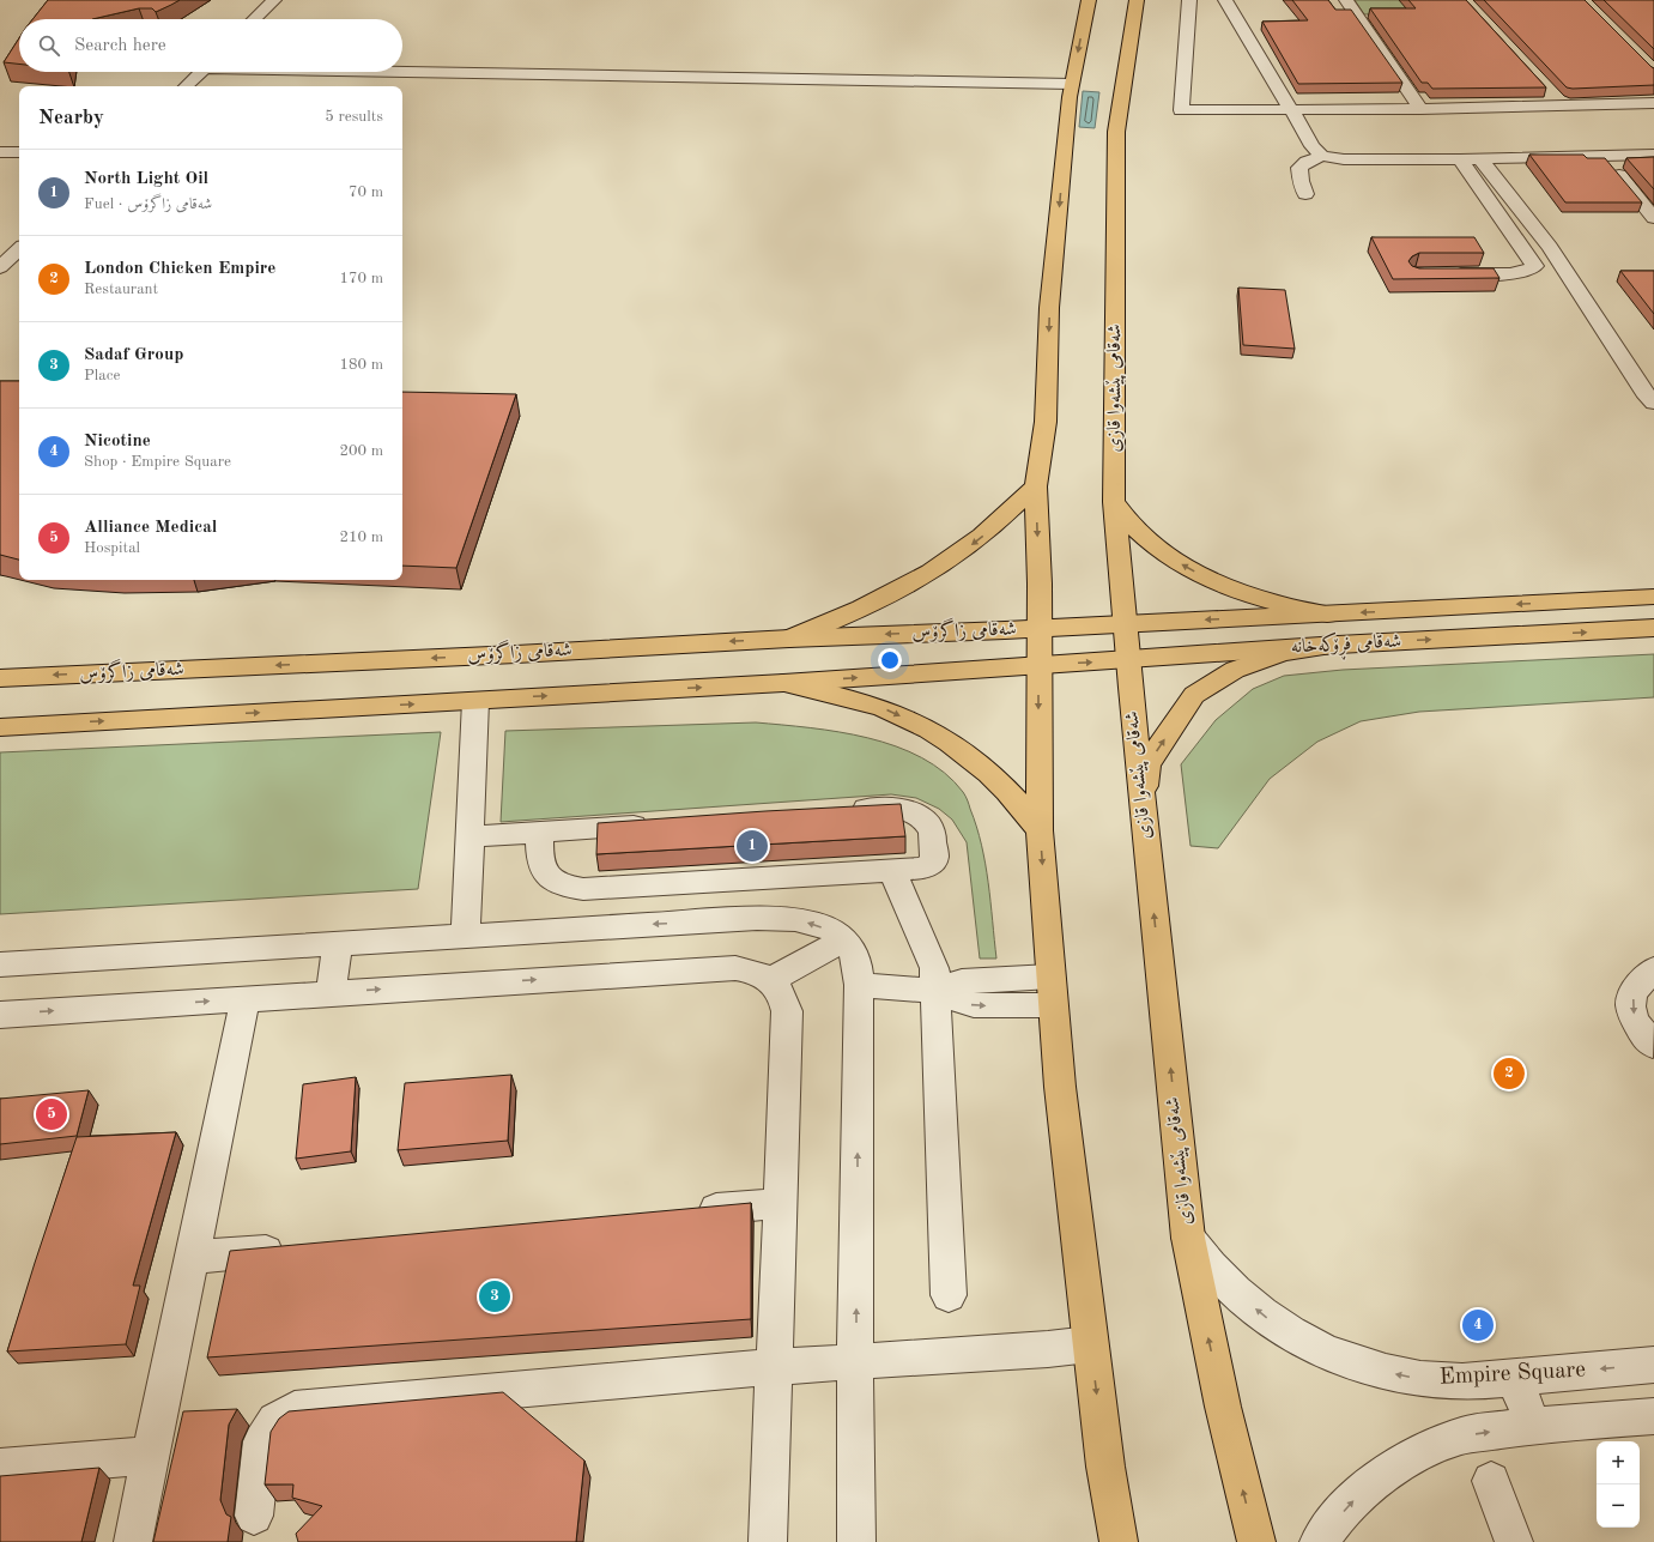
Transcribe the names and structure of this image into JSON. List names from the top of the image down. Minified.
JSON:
{"streets":{"main road":["شەقامی پێشەوا قازی","شەقامی زاگرۆس","شەقامی فڕۆکەخانە"],"street":["Empire Square"]},"crossings":[["شەقامی پێشەوا قازی","شەقامی فڕۆکەخانە"],["شەقامی پێشەوا قازی","Empire Square"],["شەقامی زاگرۆس","شەقامی فڕۆکەخانە"]],"page":{"search":"Search here","heading":["Nearby","5 results"],"list":[{"mark":"1","name":"North Light Oil","note":"Fuel · شەقامی زاگرۆس","value":"70 m"},{"mark":"2","name":"London Chicken Empire","note":"Restaurant","value":"170 m"},{"mark":"3","name":"Sadaf Group","note":"Place","value":"180 m"},{"mark":"4","name":"Nicotine","note":"Shop · Empire Square","value":"200 m"},{"mark":"5","name":"Alliance Medical","note":"Hospital","value":"210 m"}],"pins":["1","2","5","3","4"],"map_buttons":["+","−"]}}
